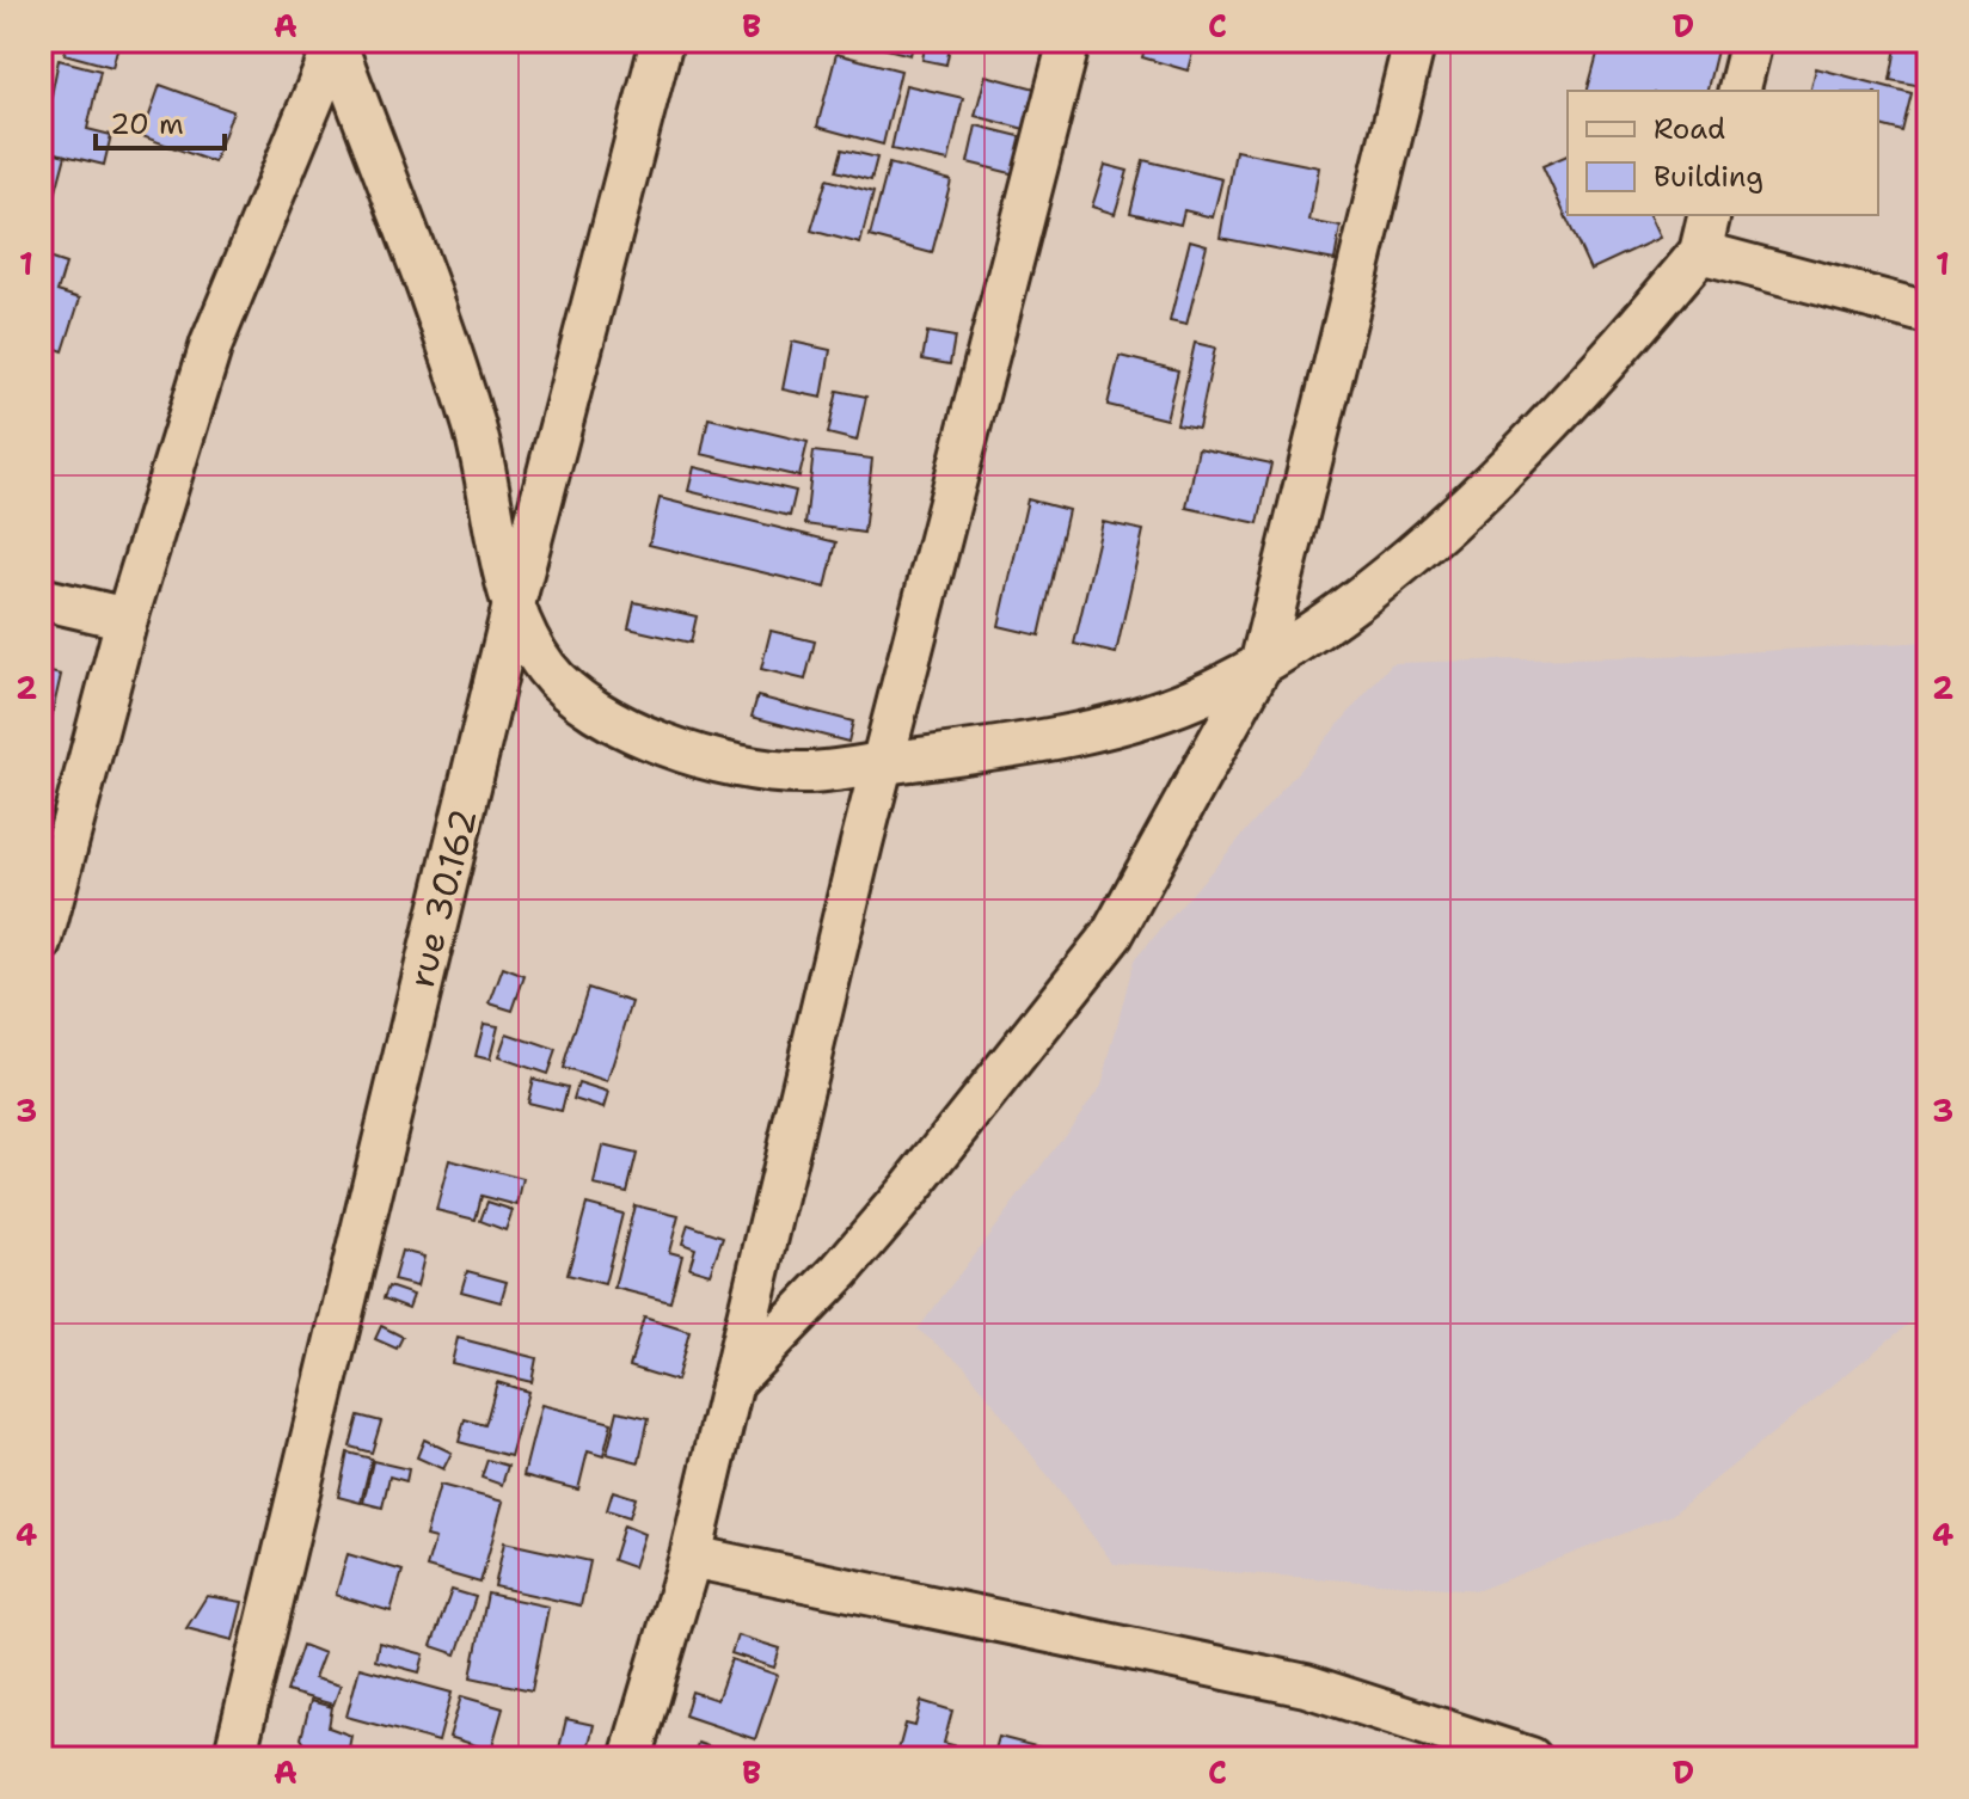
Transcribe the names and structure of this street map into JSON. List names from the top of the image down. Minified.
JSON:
{"streets":{"street":["rue 30.162"]},"legend":["Road","Building"],"scale_bar":"20 m","grid":{"columns":["A","B","C","D"],"rows":["1","2","3","4"]}}
